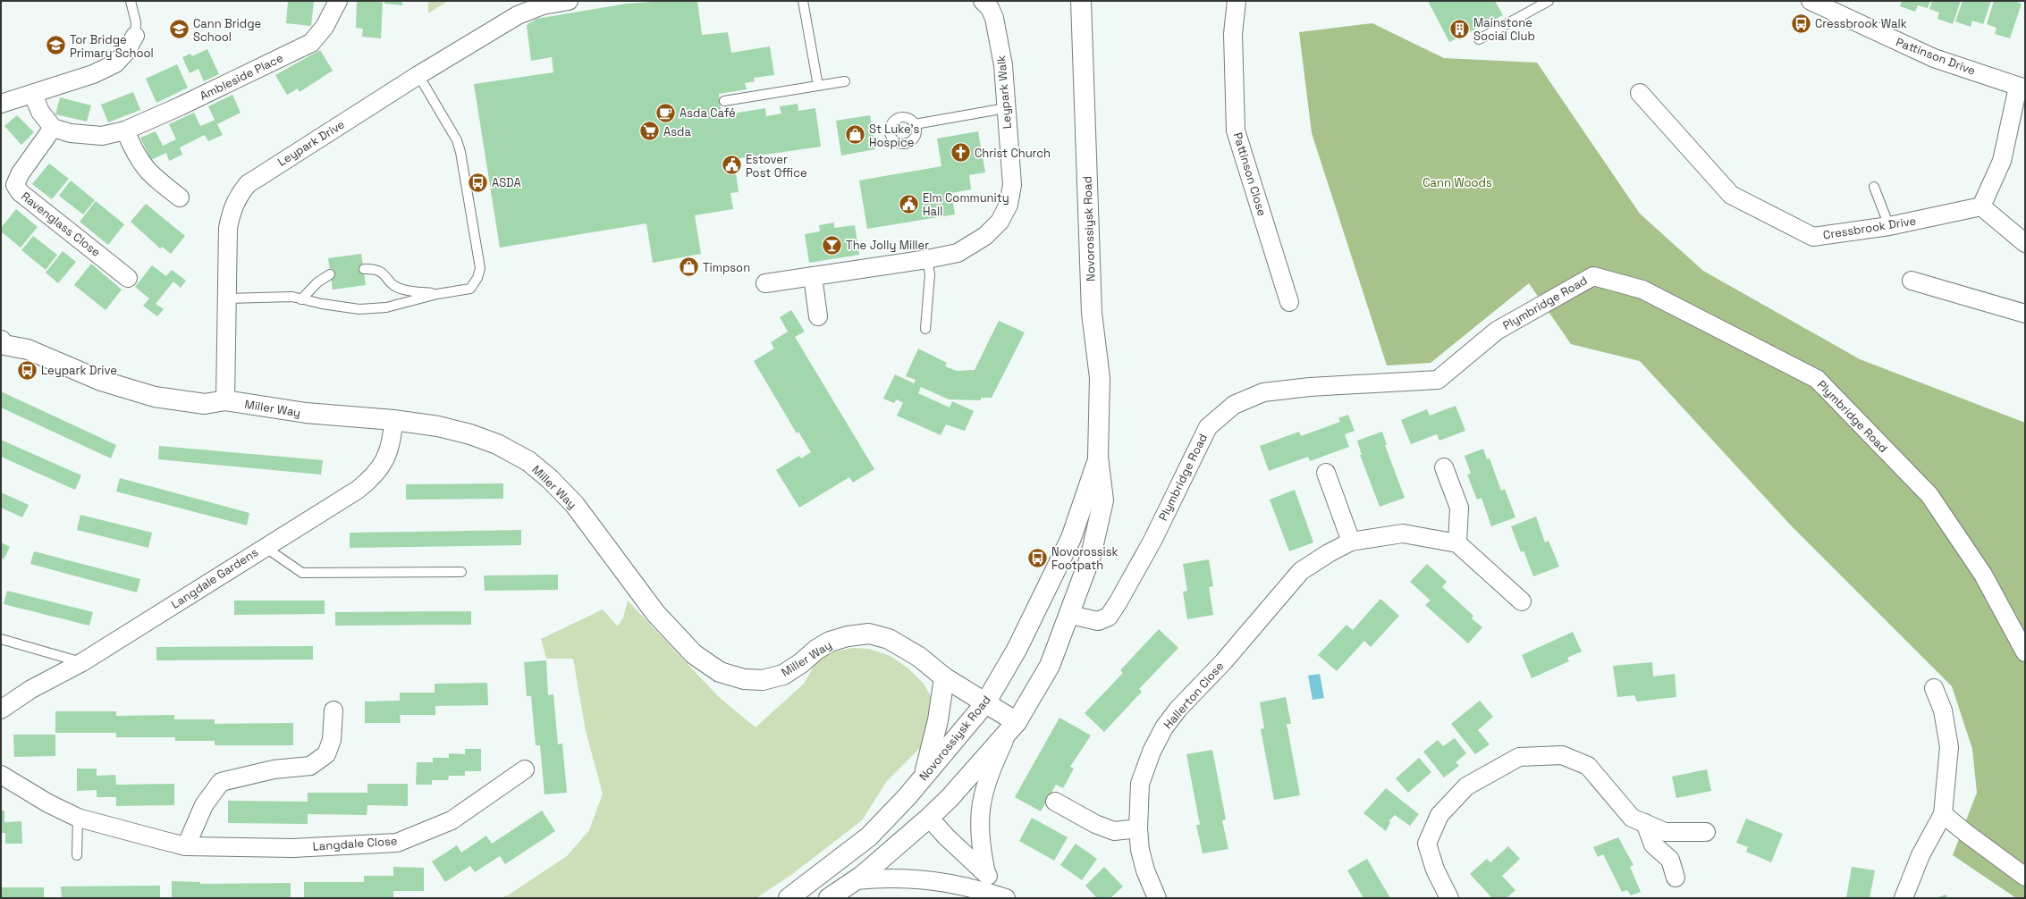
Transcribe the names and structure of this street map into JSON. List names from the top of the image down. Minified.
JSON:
{"streets":{"main road":["Novorossiysk Road","Miller Way"],"street":["Pattinson Drive","Ambleside Place","Leypark Walk","Leypark Drive","Pattinson Close","Ravenglass Close","Cressbrook Drive","Plymbridge Road","Langdale Gardens","Hallerton Close","Langdale Close"]},"crossings":[["Ambleside Place","Ravenglass Close"],["Leypark Drive","Miller Way"],["Novorossiysk Road","Plymbridge Road"],["Novorossiysk Road","Miller Way"],["Miller Way","Langdale Gardens"]],"parks":["Cann Woods"],"places":{"bus stop":["Cressbrook Walk","ASDA","Leypark Drive","Novorossisk Footpath"],"building":["Mainstone Social Club"],"school or university":["Cann Bridge School","Tor Bridge Primary School"],"cafe":["Asda Café"],"supermarket":["Asda"],"shop":["St Luke's Hospice","Timpson"],"church":["Christ Church"],"public building":["Estover Post Office","Elm Community Hall"],"bar":["The Jolly Miller"]}}
